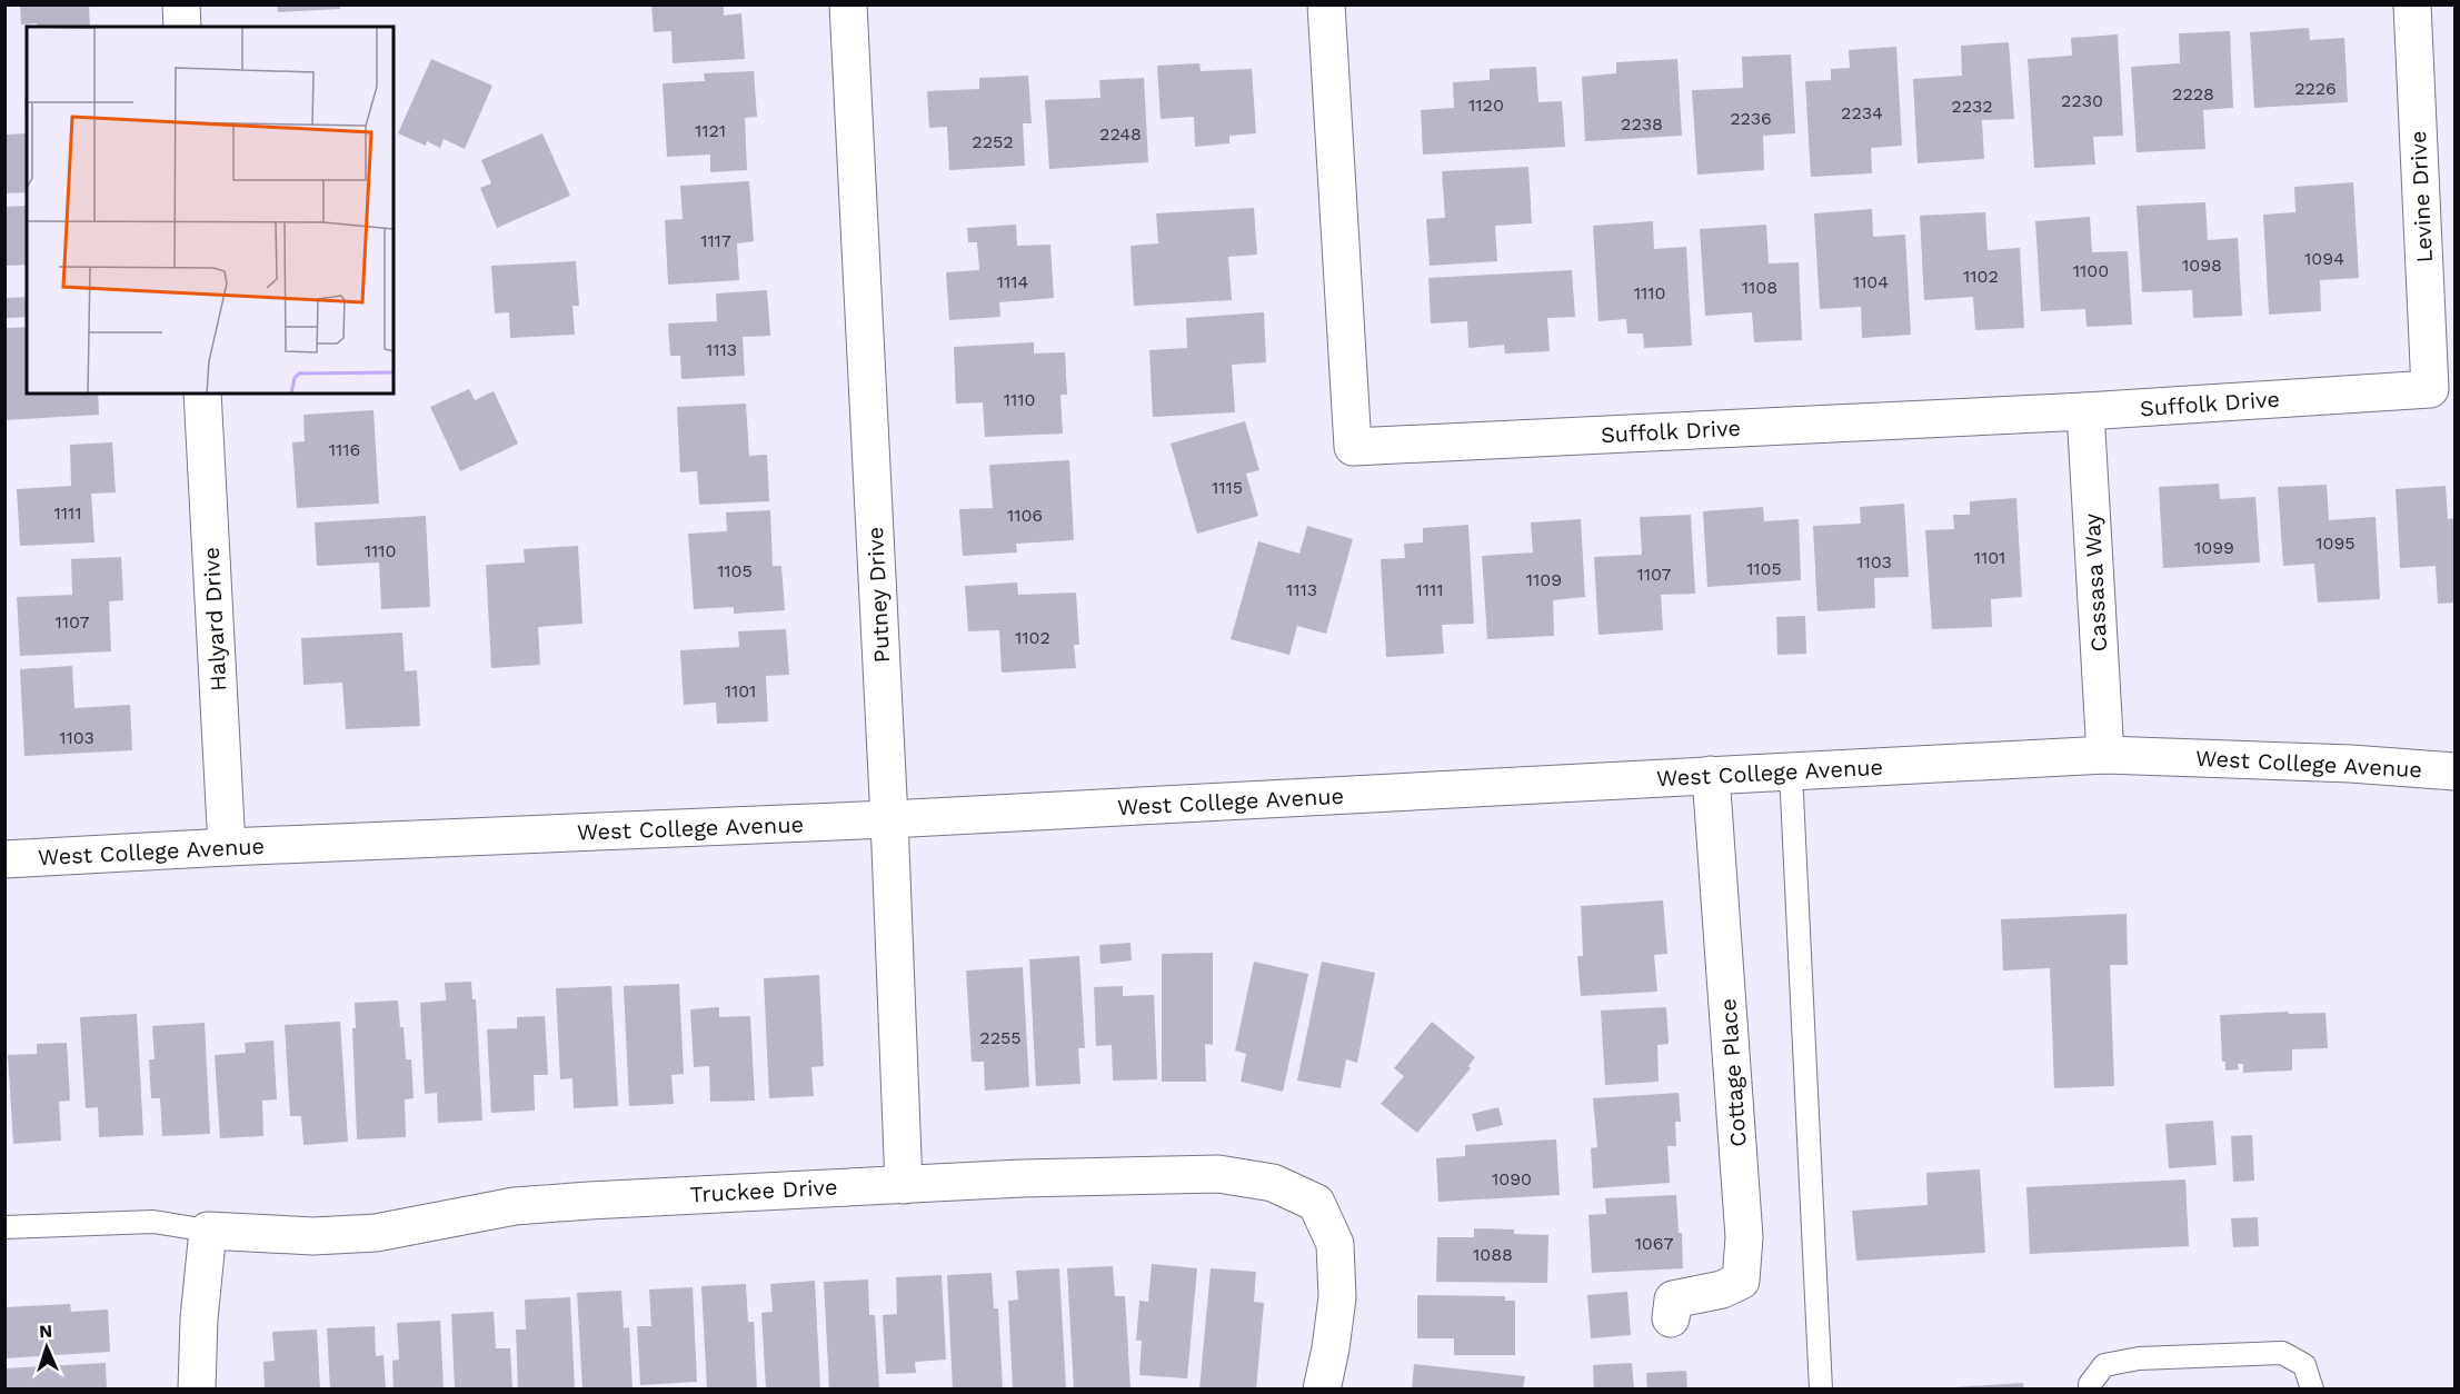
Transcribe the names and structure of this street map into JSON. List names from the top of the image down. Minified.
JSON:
{"streets":{"street":["Levine Drive","Suffolk Drive","Cassasa Way","Putney Drive","Halyard Drive","West College Avenue","Cottage Place","Truckee Drive"]},"crossings":[["Levine Drive","Suffolk Drive"],["Suffolk Drive","Cassasa Way"],["Cassasa Way","West College Avenue"],["Putney Drive","West College Avenue"],["Putney Drive","Truckee Drive"],["Halyard Drive","West College Avenue"],["West College Avenue","Cottage Place"]],"house_numbers":["2226","2228","2230","1120","2232","2234","2236","2238","1121","2248","2252","1117","1094","1098","1100","1102","1114","1104","1108","1110","1113","1110","1116","1115","1111","1106","1095","1099","1110","1101","1103","1105","1105","1107","1109","1113","1111","1107","1102","1101","1103","2255","1090","1067","1088"],"north":"top"}
